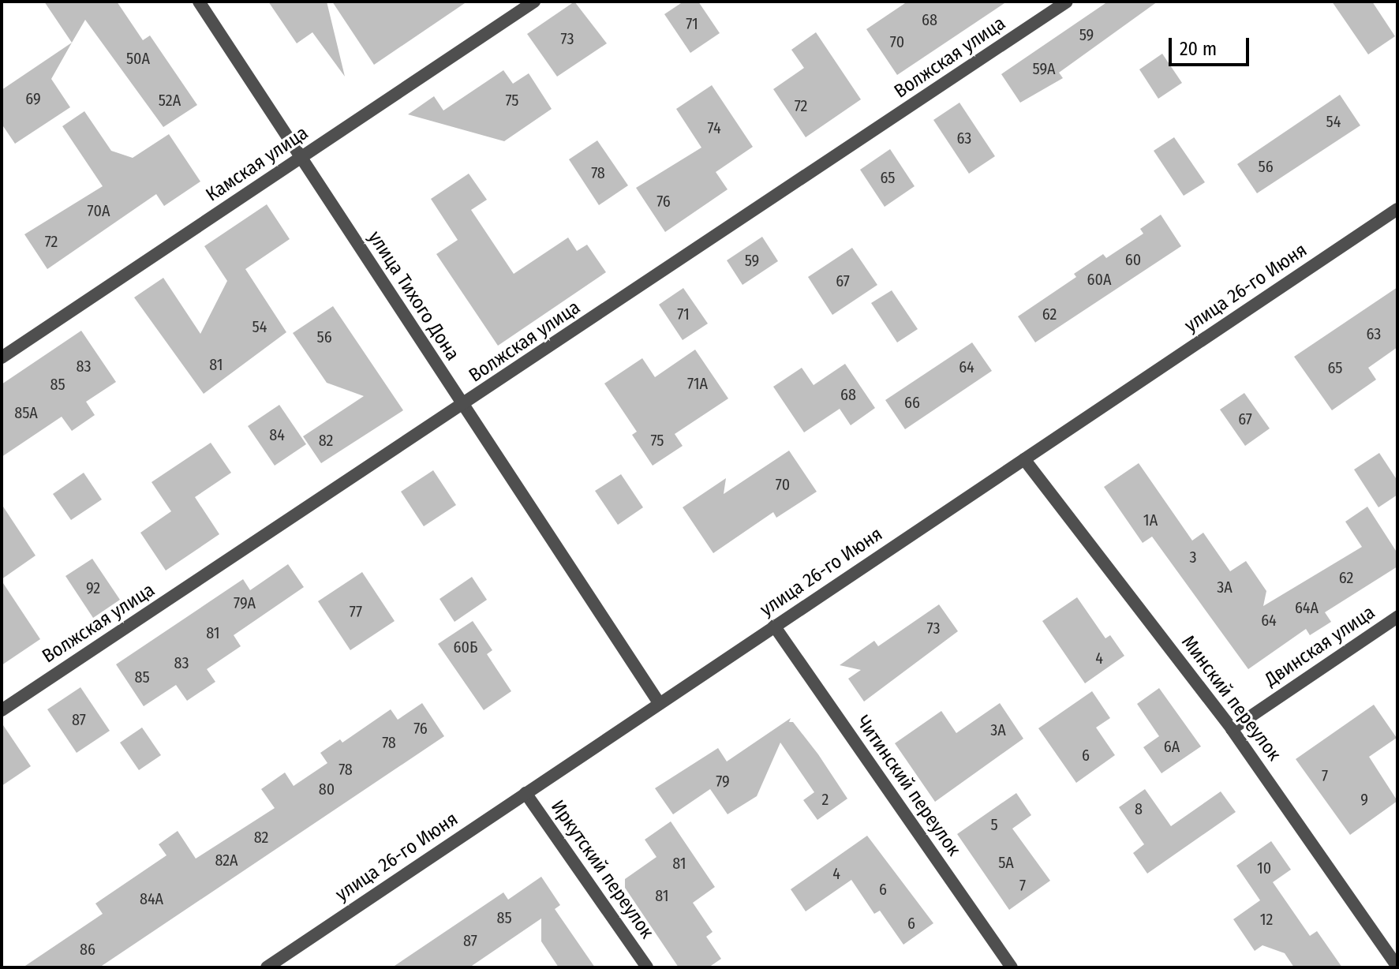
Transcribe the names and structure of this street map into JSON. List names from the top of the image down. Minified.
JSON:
{"streets":{"street":["Волжская улица","Камская улица","улица 26-го Июня","улица Тихого Дона","Двинская улица","Минский переулок","Читинский переулок","Иркутский переулок"]},"crossings":[["Волжская улица","улица Тихого Дона"],["Камская улица","улица Тихого Дона"],["улица 26-го Июня","улица Тихого Дона"],["улица 26-го Июня","Минский переулок"],["улица 26-го Июня","Читинский переулок"],["улица 26-го Июня","Иркутский переулок"],["Двинская улица","Минский переулок"]],"house_numbers":["68","71","59","73","70","50А","59А","69","52А","75","72","54","74","63","56","78","65","76","70А","72","60","59","60А","67","71","62","54","63","56","81","83","64","65","71А","85","68","66","85А","67","84","82","75","70","1А","3","62","3А","92","79А","64А","77","64","73","81","60Б","4","83","85","87","76","3А","78","6А","6","78","7","79","80","2","9","8","5","82","82А","5А","81","10","4","7","6","81","84А","85","12","6","87","86"],"scale_bar":"20 m"}
